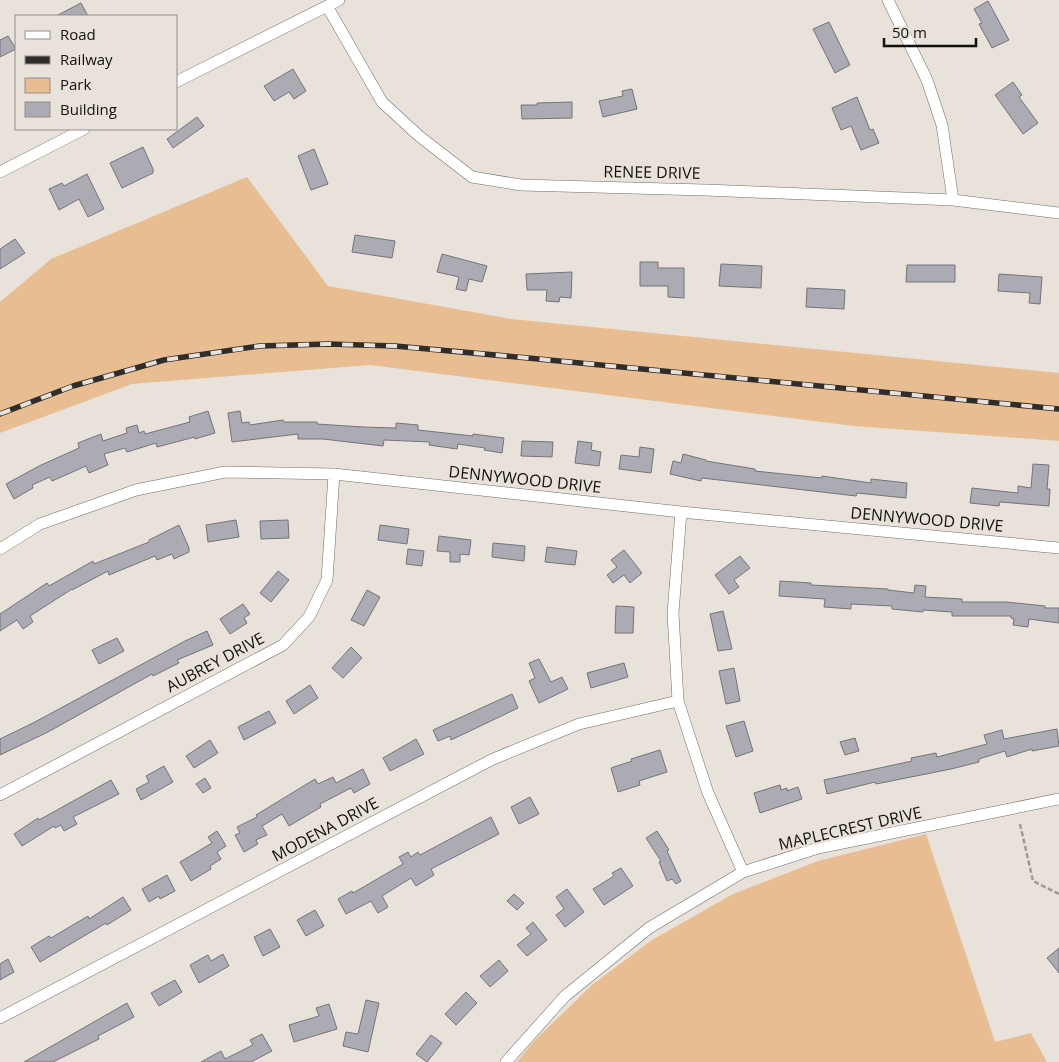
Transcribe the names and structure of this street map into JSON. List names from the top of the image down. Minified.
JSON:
{"streets":{"street":["RENEE DRIVE","DENNYWOOD DRIVE","AUBREY DRIVE","MAPLECREST DRIVE","MODENA DRIVE"]},"crossings":[["DENNYWOOD DRIVE","AUBREY DRIVE"]],"legend":["Road","Railway","Park","Building"],"scale_bar":"50 m"}
